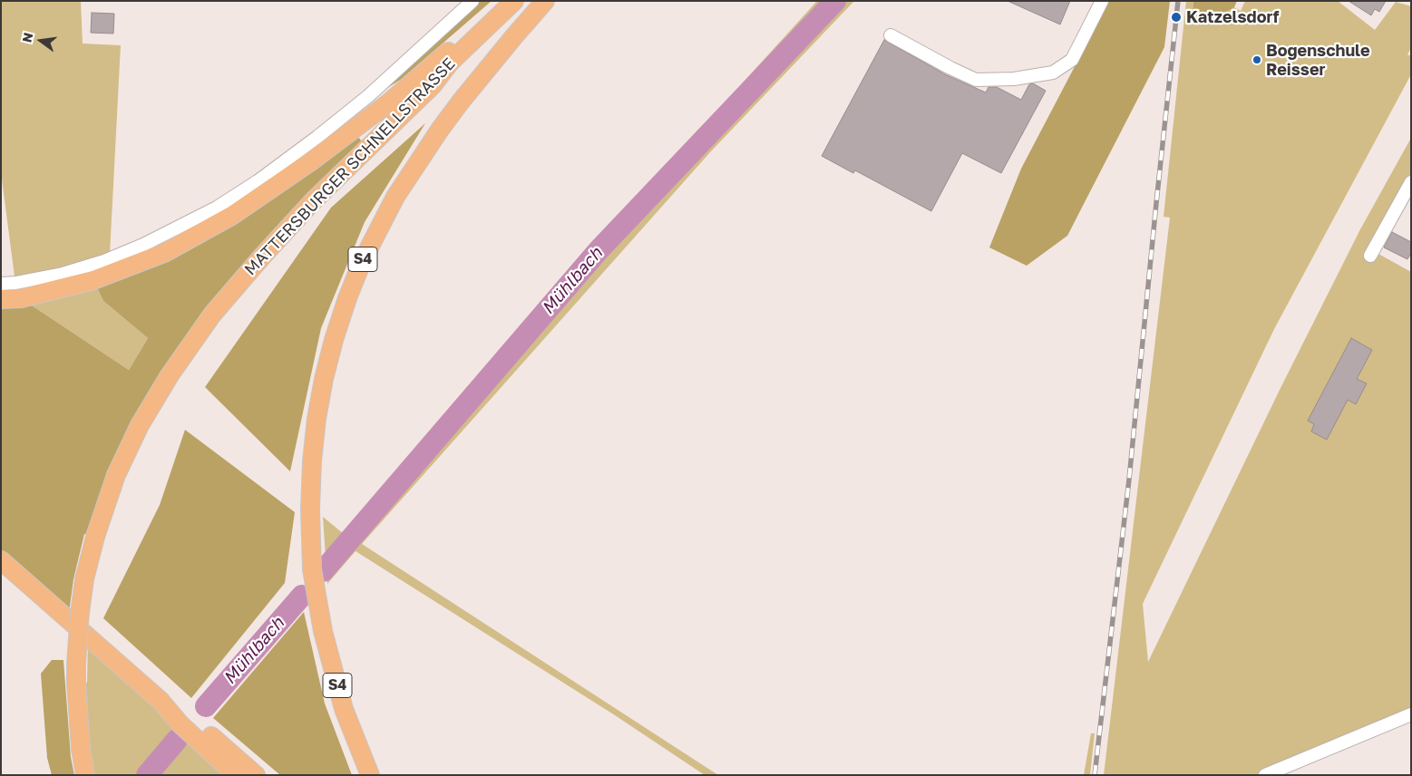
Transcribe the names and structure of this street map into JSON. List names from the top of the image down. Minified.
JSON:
{"streets":{"highway":["MATTERSBURGER SCHNELLSTRASSE","S4"]},"water":["Mühlbach"],"places":["Katzelsdorf","Bogenschule Reisser"],"north":"left"}
